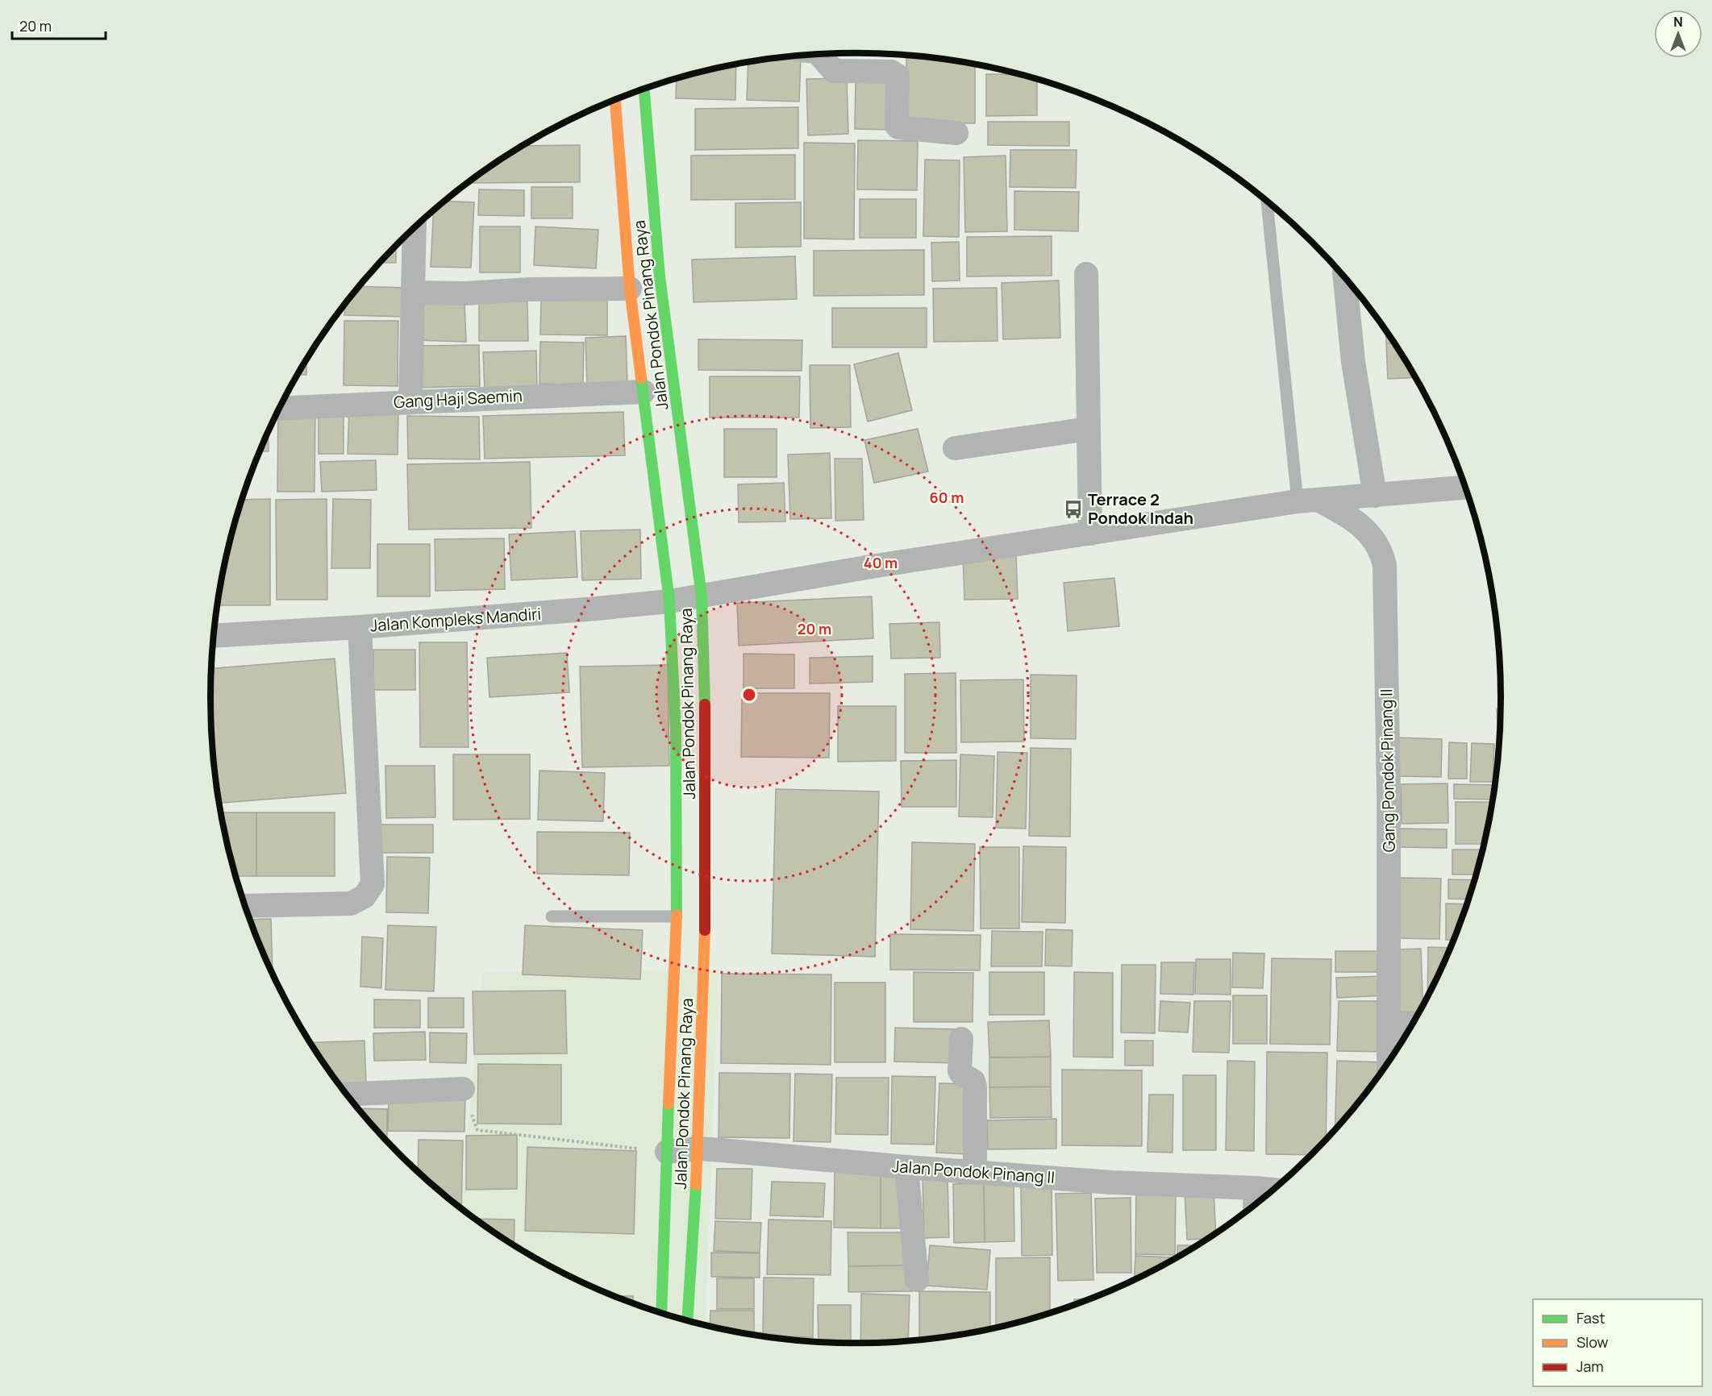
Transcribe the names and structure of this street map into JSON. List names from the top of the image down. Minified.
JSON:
{"streets":{"main road":["Jalan Pondok Pinang Raya"],"street":["Gang Haji Saemin","Jalan Kompleks Mandiri","Gang Pondok Pinang II","Jalan Pondok Pinang II"]},"crossings":[["Jalan Pondok Pinang Raya","Gang Haji Saemin"],["Jalan Pondok Pinang Raya","Jalan Kompleks Mandiri"],["Jalan Pondok Pinang Raya","Jalan Pondok Pinang II"],["Jalan Kompleks Mandiri","Gang Pondok Pinang II"]],"places":{"bus stop":["Terrace 2 Pondok Indah"]},"legend":["Fast","Slow","Jam"],"scale_bar":"20 m","north":"top","rings":["60 m","40 m","20 m"]}
